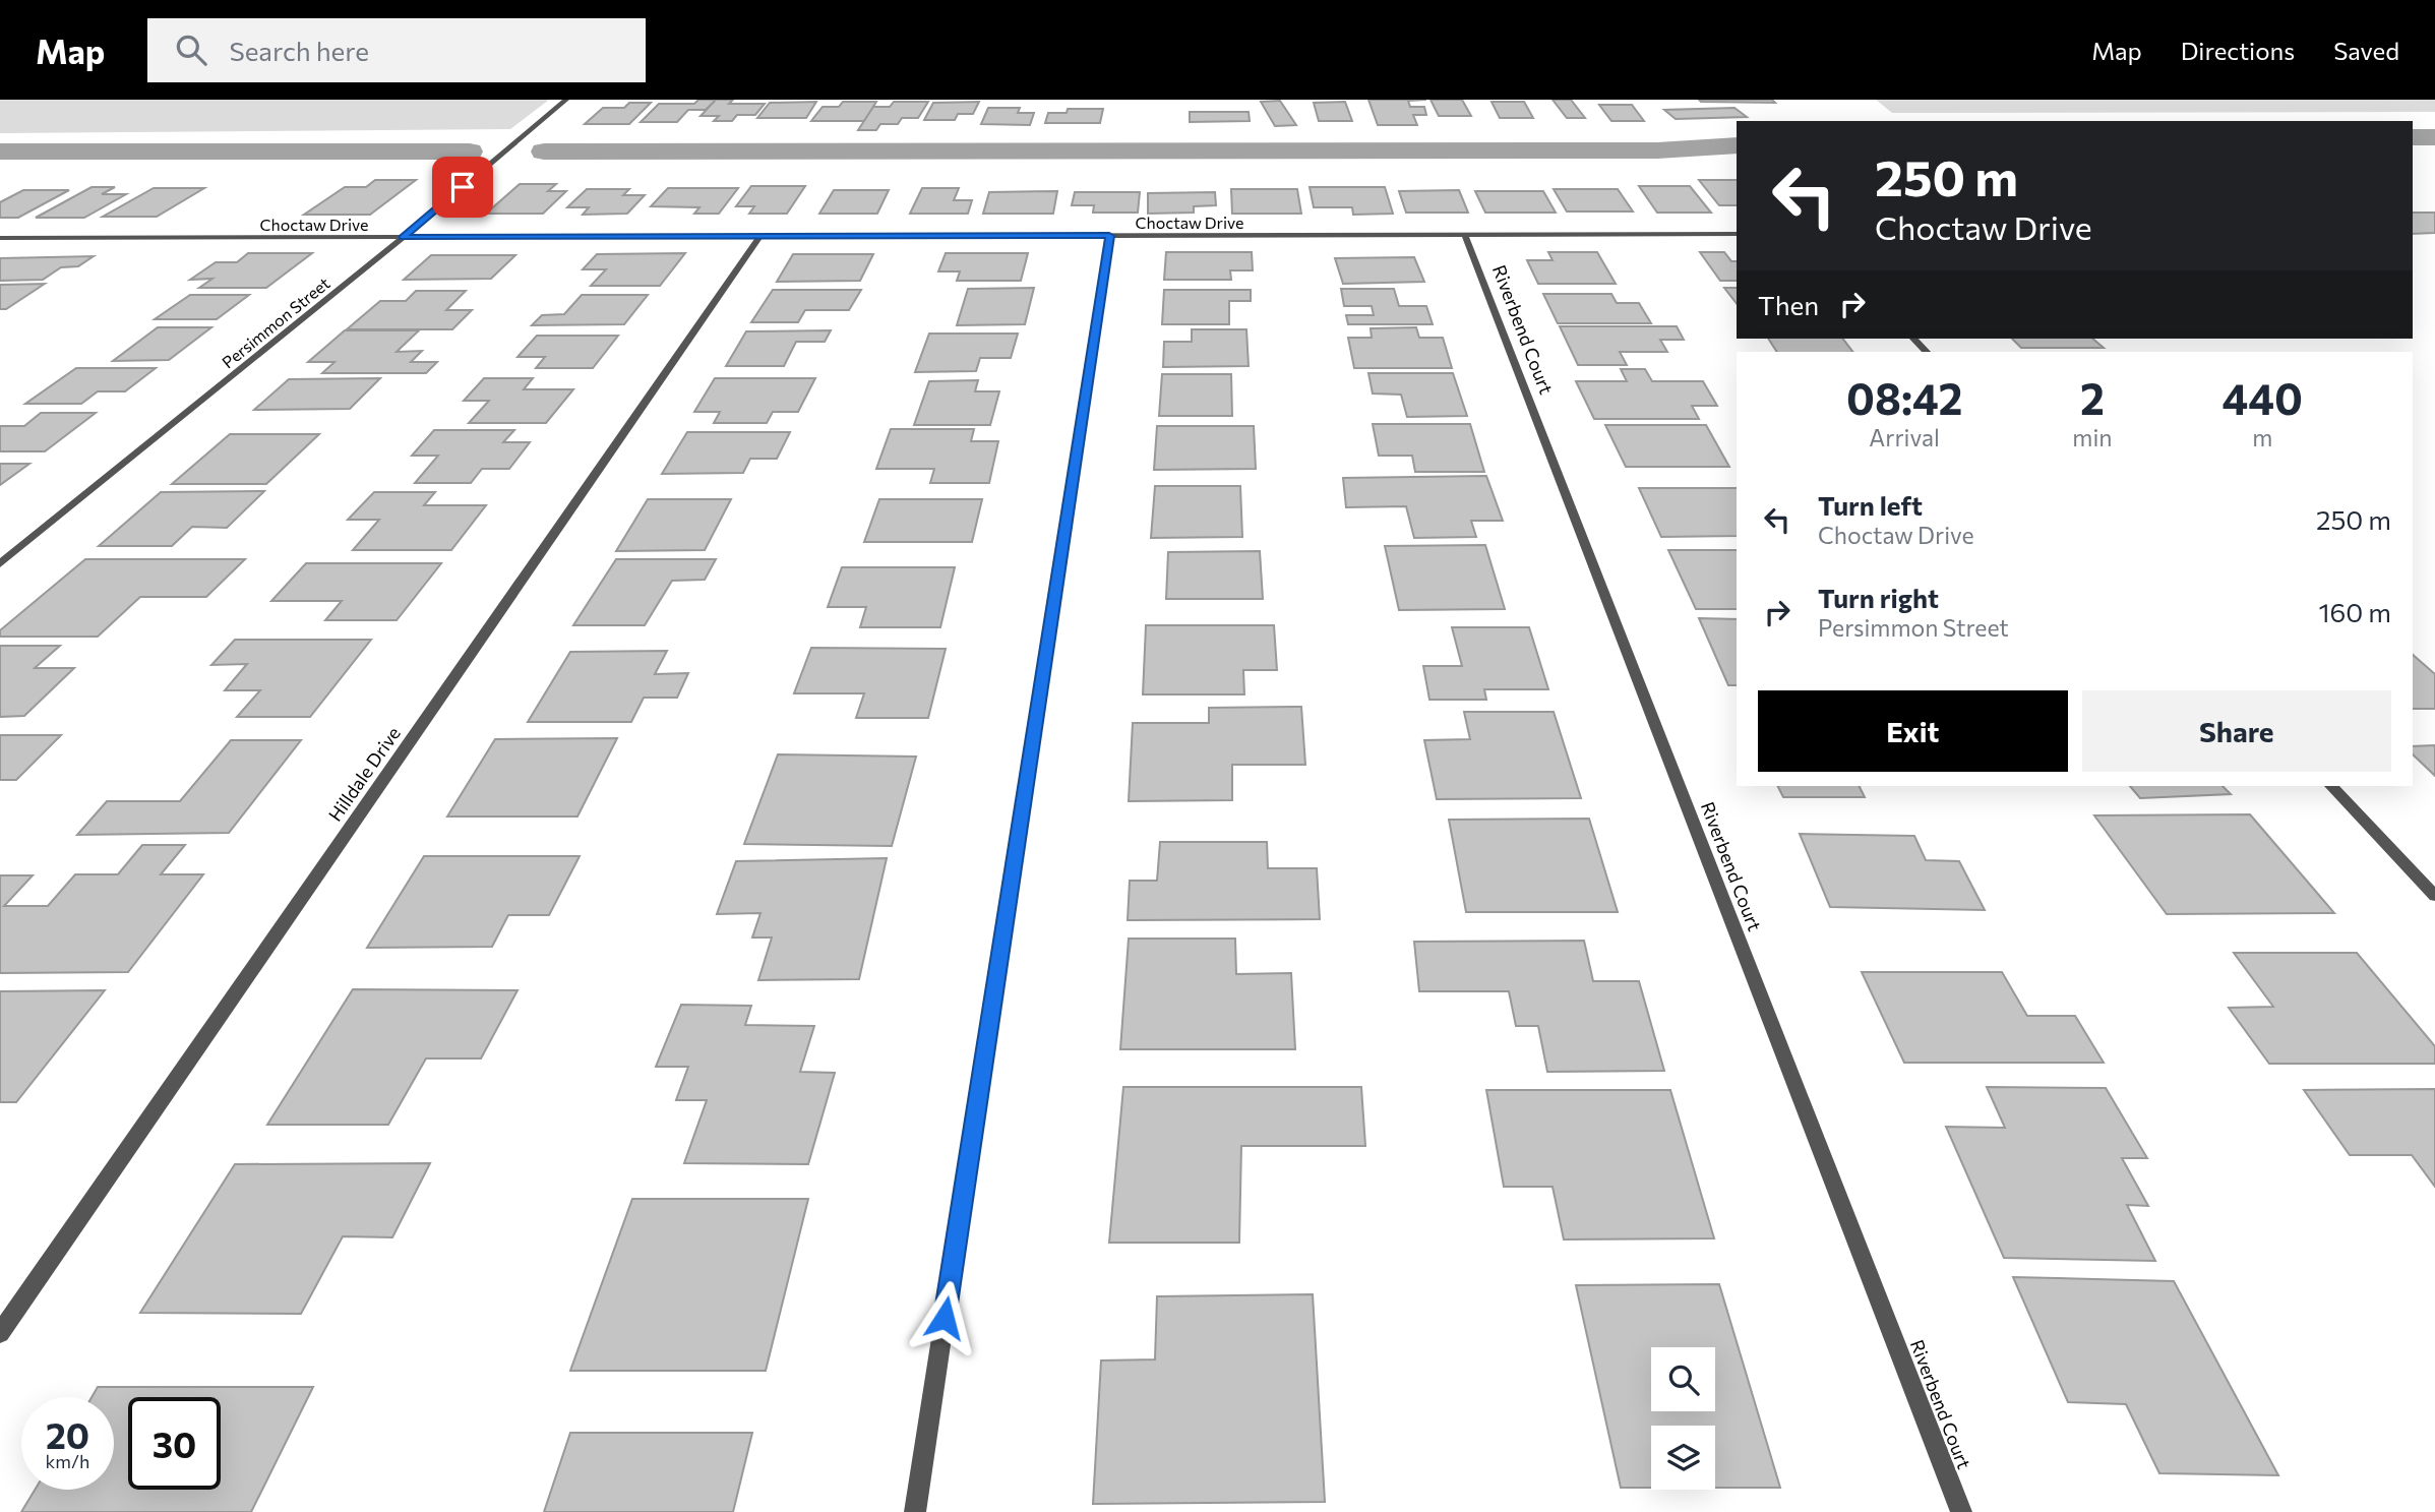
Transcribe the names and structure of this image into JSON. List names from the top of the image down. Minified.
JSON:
{"streets":{"street":["Choctaw Drive","Persimmon Street","Riverbend Court","Hilldale Drive"]},"crossings":[["Choctaw Drive","Persimmon Street"],["Choctaw Drive","Riverbend Court"],["Choctaw Drive","Hilldale Drive"]],"page":{"header":"Map","search":"Search here","nav":["Map","Directions","Saved"],"turn":["250 m","Choctaw Drive"],"then":"Then","eta":["08:42","Arrival","2","min","440","m"],"list":[{"name":"Turn left","note":"Choctaw Drive","value":"250 m"},{"name":"Turn right","note":"Persimmon Street","value":"160 m"}],"buttons":["Exit","Share"],"speed":"20 km/h","limit":"30"}}
